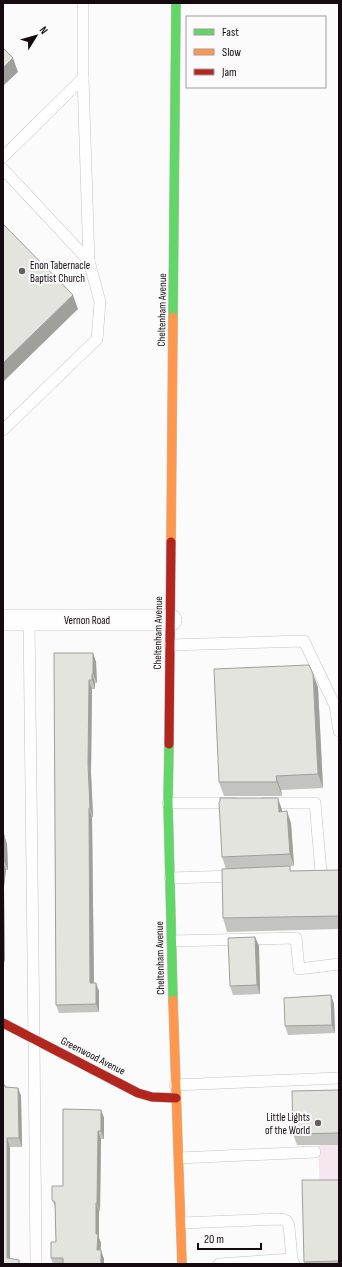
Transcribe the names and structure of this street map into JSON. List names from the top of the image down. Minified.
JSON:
{"streets":{"main road":["Cheltenham Avenue","Greenwood Avenue"],"street":["Vernon Road"]},"crossings":[["Cheltenham Avenue","Vernon Road"],["Cheltenham Avenue","Greenwood Avenue"]],"places":["Enon Tabernacle Baptist Church","Little Lights of the World"],"legend":["Fast","Slow","Jam"],"scale_bar":"20 m","north":"top right"}
